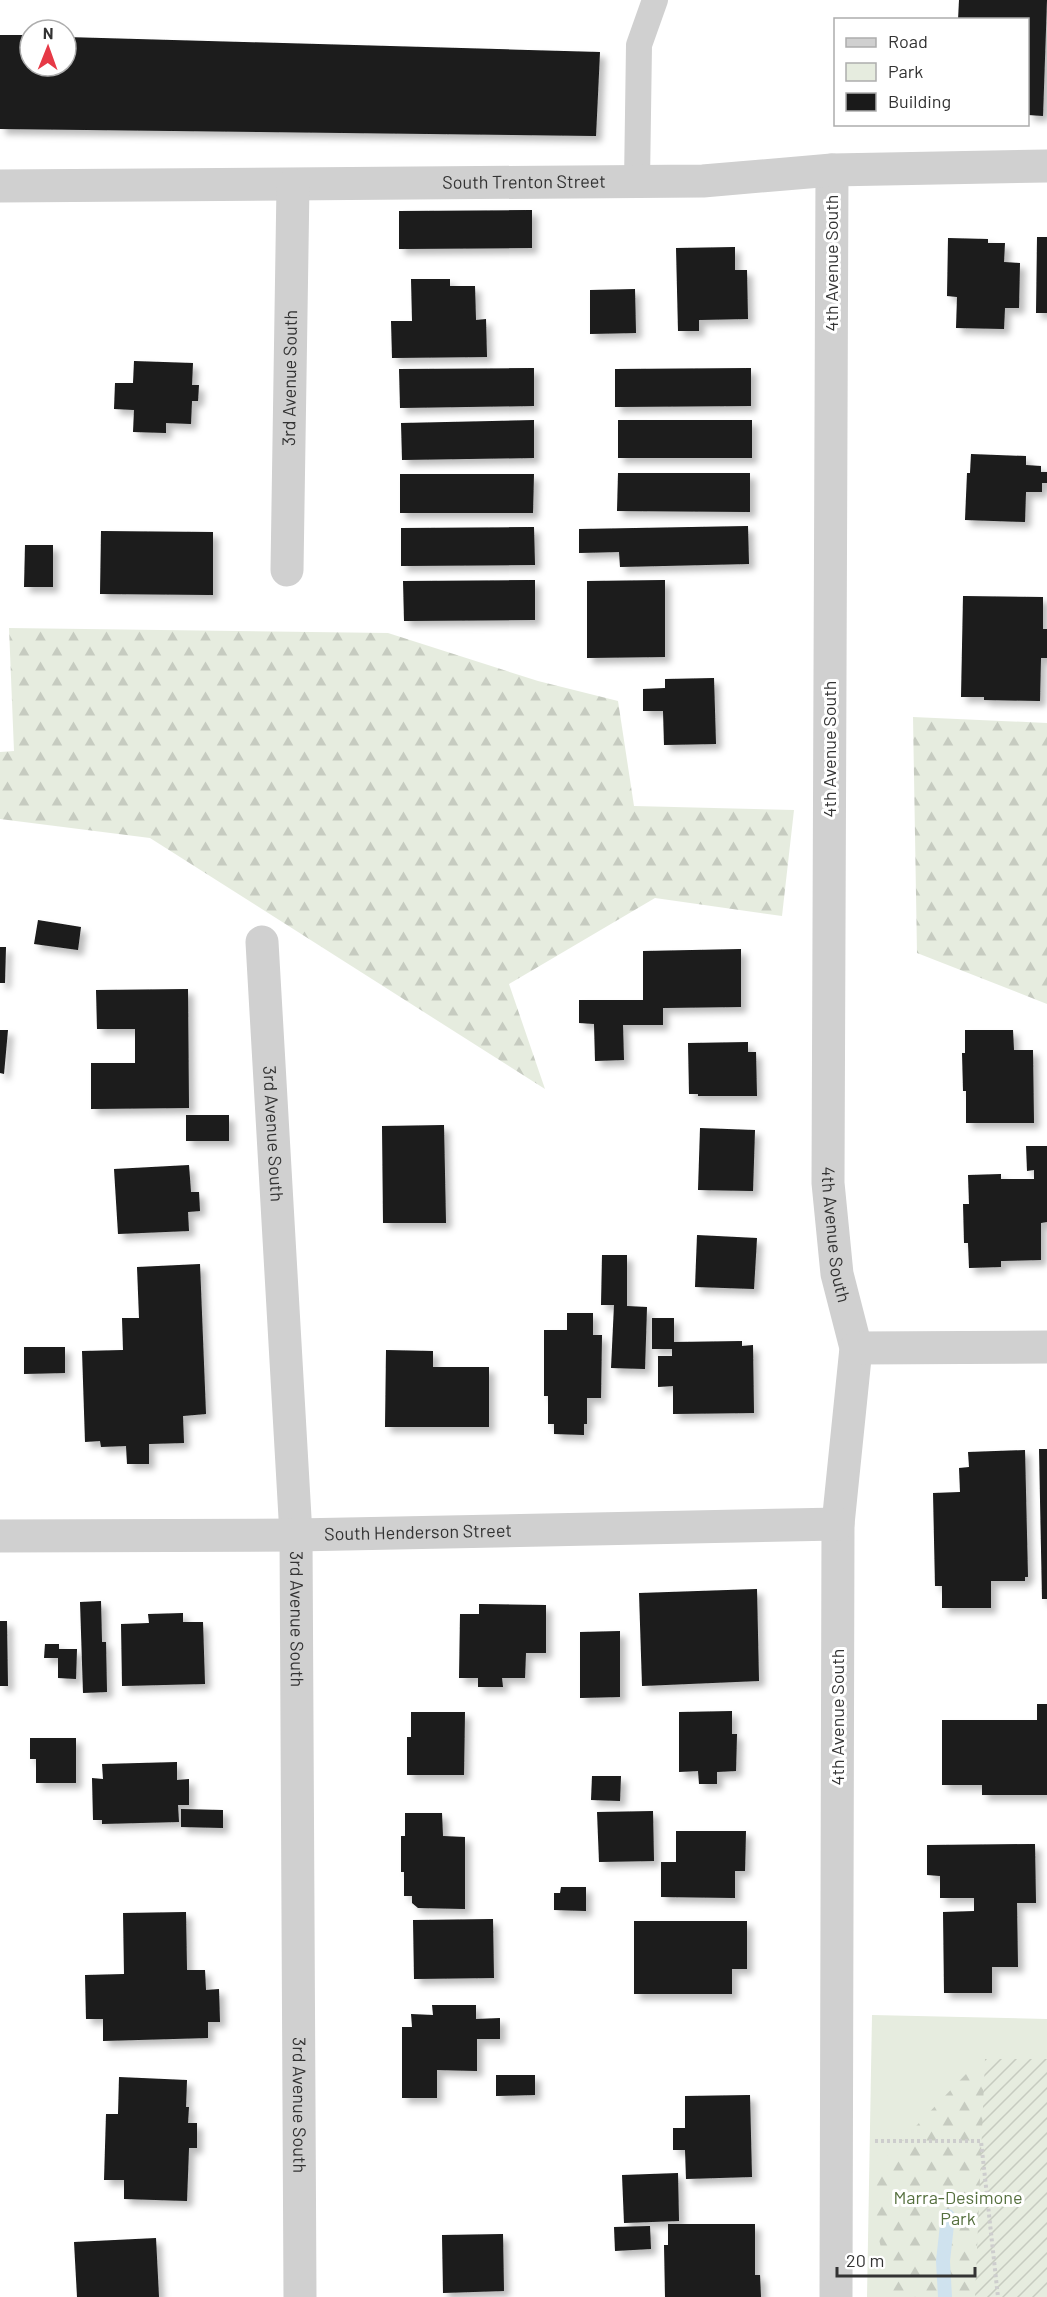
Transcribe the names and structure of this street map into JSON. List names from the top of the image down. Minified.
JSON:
{"streets":{"street":["South Trenton Street","4th Avenue South","3rd Avenue South","South Henderson Street"]},"crossings":[["South Trenton Street","4th Avenue South"],["South Trenton Street","3rd Avenue South"],["4th Avenue South","South Henderson Street"],["3rd Avenue South","South Henderson Street"]],"parks":["Marra-Desimone Park"],"legend":["Road","Park","Building"],"scale_bar":"20 m","north":"top"}
